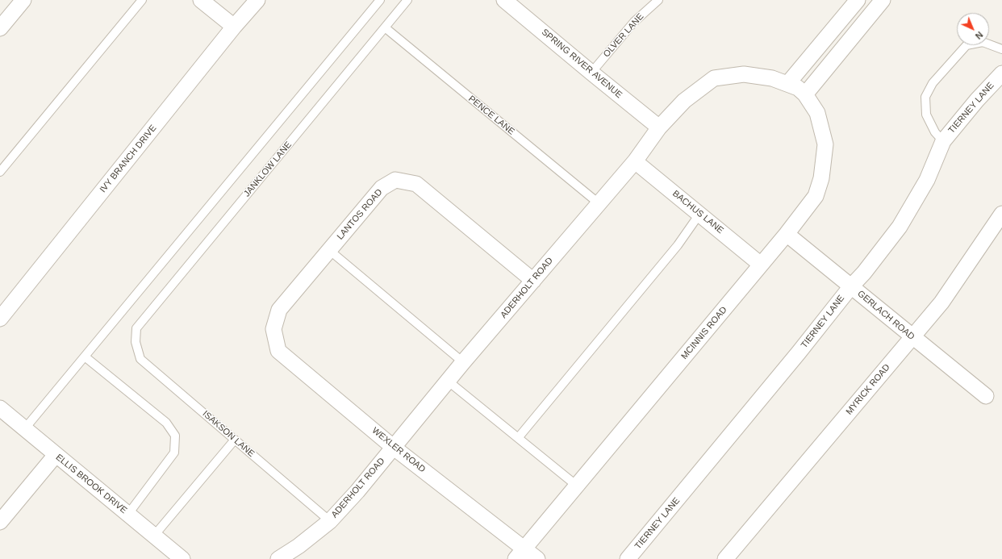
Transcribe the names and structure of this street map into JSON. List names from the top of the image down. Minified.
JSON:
{"streets":{"street":["SPRING RIVER AVENUE","TIERNEY LANE","IVY BRANCH DRIVE","BACHUS LANE","LANTOS ROAD","ADERHOLT ROAD","GERLACH ROAD","MCINNIS ROAD","MYRICK ROAD","WEXLER ROAD","ELLIS BROOK DRIVE"],"lane":["OLVER LANE","PENCE LANE","JANKLOW LANE","ISAKSON LANE"]},"crossings":[["OLVER LANE","SPRING RIVER AVENUE"],["SPRING RIVER AVENUE","ADERHOLT ROAD"],["TIERNEY LANE","GERLACH ROAD"],["PENCE LANE","JANKLOW LANE"],["PENCE LANE","ADERHOLT ROAD"],["JANKLOW LANE","ISAKSON LANE"],["BACHUS LANE","ADERHOLT ROAD"],["BACHUS LANE","MCINNIS ROAD"],["LANTOS ROAD","ADERHOLT ROAD"],["LANTOS ROAD","WEXLER ROAD"],["ADERHOLT ROAD","MCINNIS ROAD"],["ADERHOLT ROAD","ISAKSON LANE"],["ADERHOLT ROAD","WEXLER ROAD"],["GERLACH ROAD","MCINNIS ROAD"],["GERLACH ROAD","MYRICK ROAD"],["MCINNIS ROAD","WEXLER ROAD"]],"north":"bottom right"}
